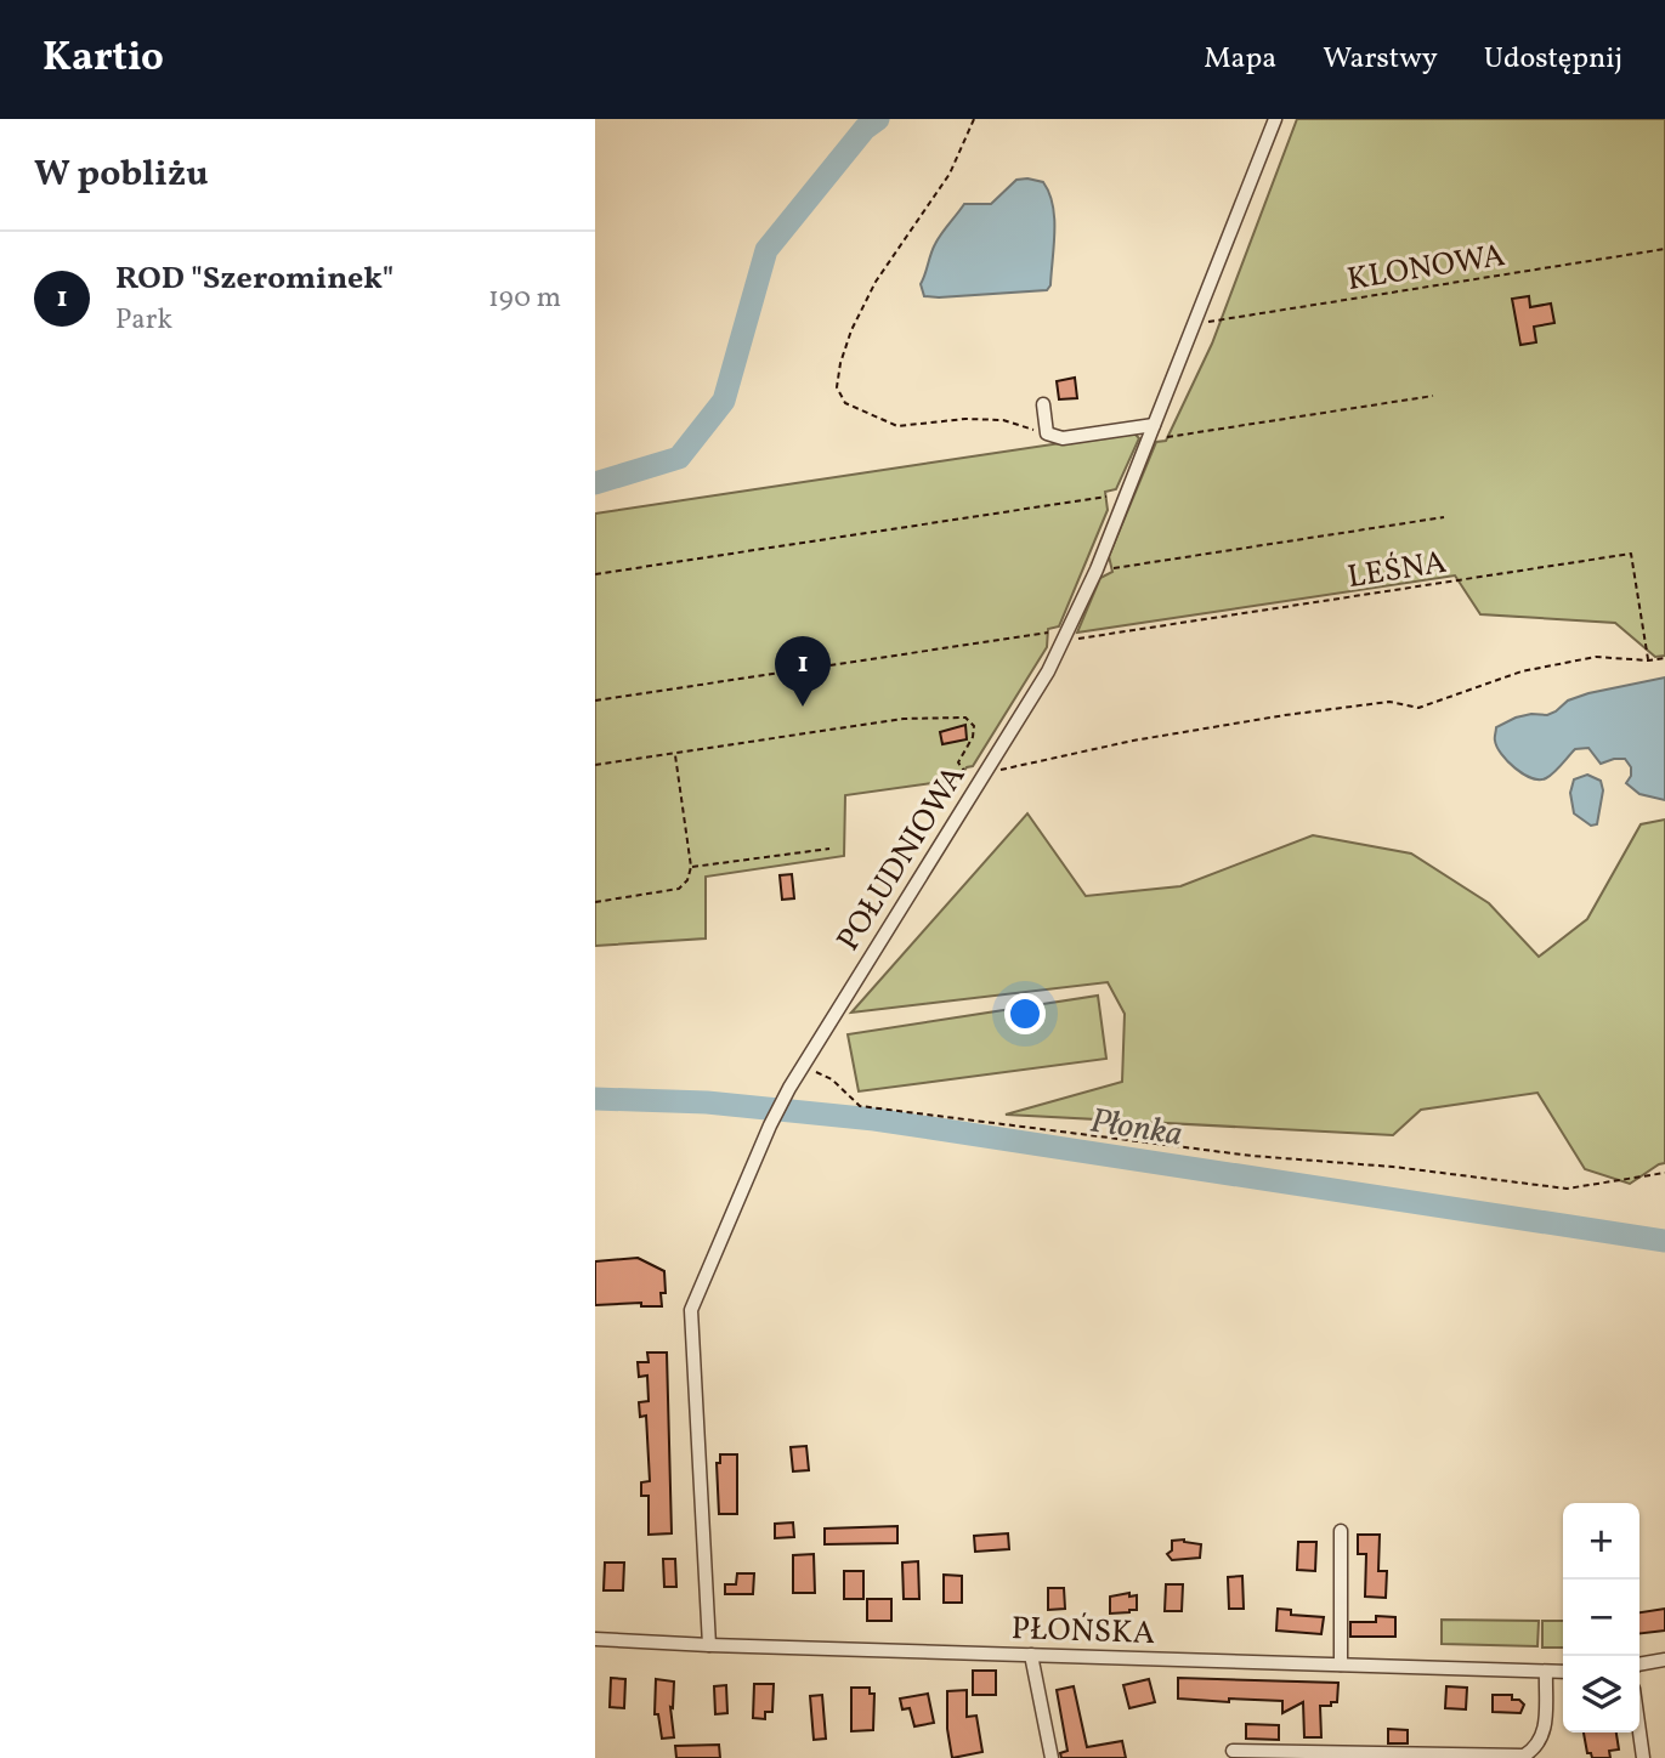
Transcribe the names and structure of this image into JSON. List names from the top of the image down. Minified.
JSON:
{"streets":{"street":["POŁUDNIOWA","PŁOŃSKA"],"path":["KLONOWA","LEŚNA"]},"crossings":[["KLONOWA","POŁUDNIOWA"],["LEŚNA","POŁUDNIOWA"],["POŁUDNIOWA","PŁOŃSKA"]],"water":["Płonka"],"page":{"header":"Kartio","nav":["Mapa","Warstwy","Udostępnij"],"heading":"W pobliżu","list":[{"mark":"1","name":"ROD \"Szerominek\"","note":"Park","value":"190 m"}],"pins":"1","map_buttons":["+","−"]}}
